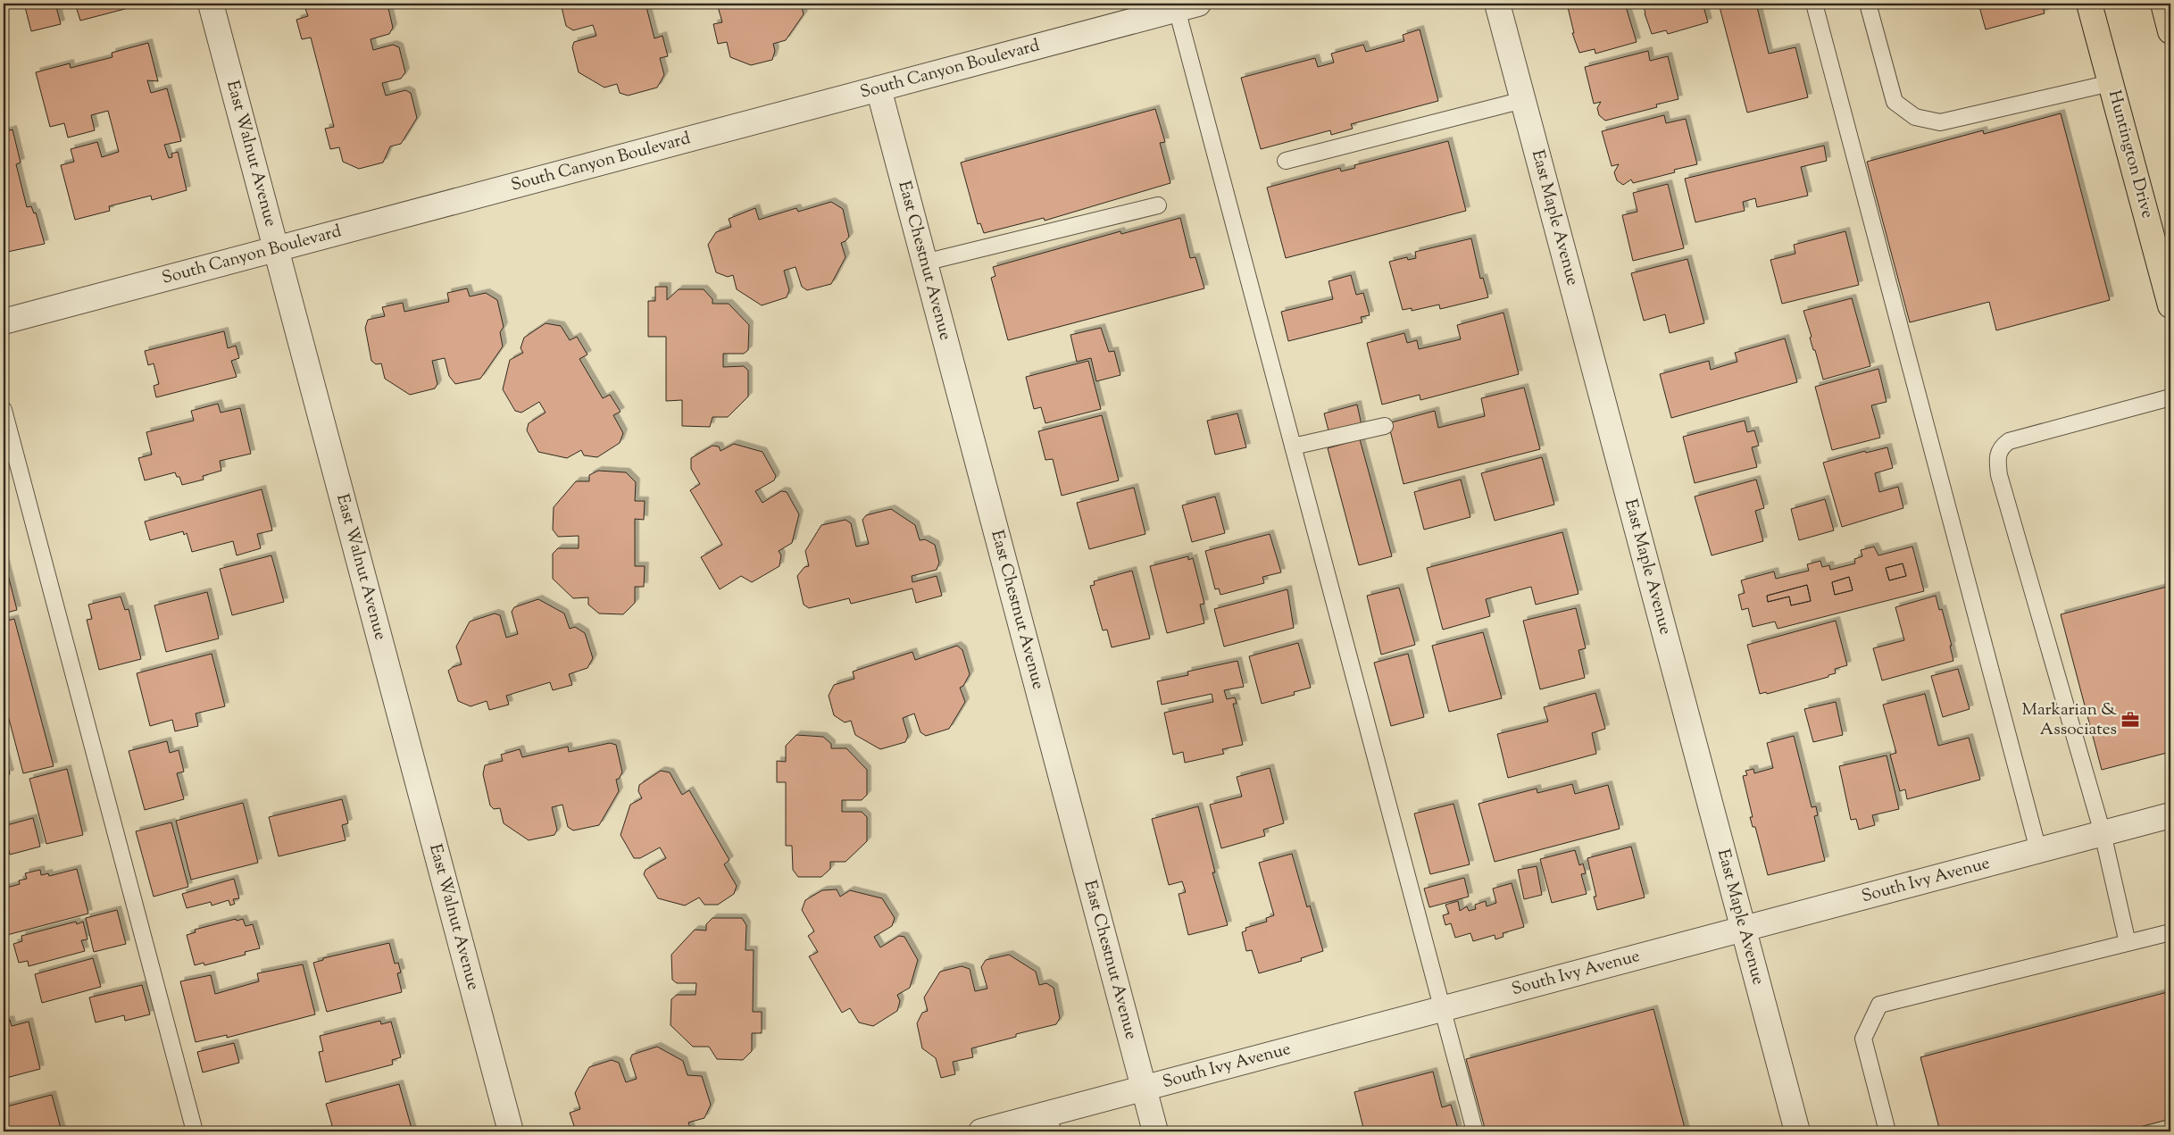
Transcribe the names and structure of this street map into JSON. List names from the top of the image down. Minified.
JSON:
{"streets":{"main road":["Huntington Drive"],"street":["South Canyon Boulevard","East Walnut Avenue","East Maple Avenue","East Chestnut Avenue","South Ivy Avenue"]},"crossings":[["South Canyon Boulevard","East Walnut Avenue"],["South Canyon Boulevard","East Chestnut Avenue"],["East Maple Avenue","South Ivy Avenue"],["East Chestnut Avenue","South Ivy Avenue"]],"places":{"office":["Markarian & Associates"]}}
